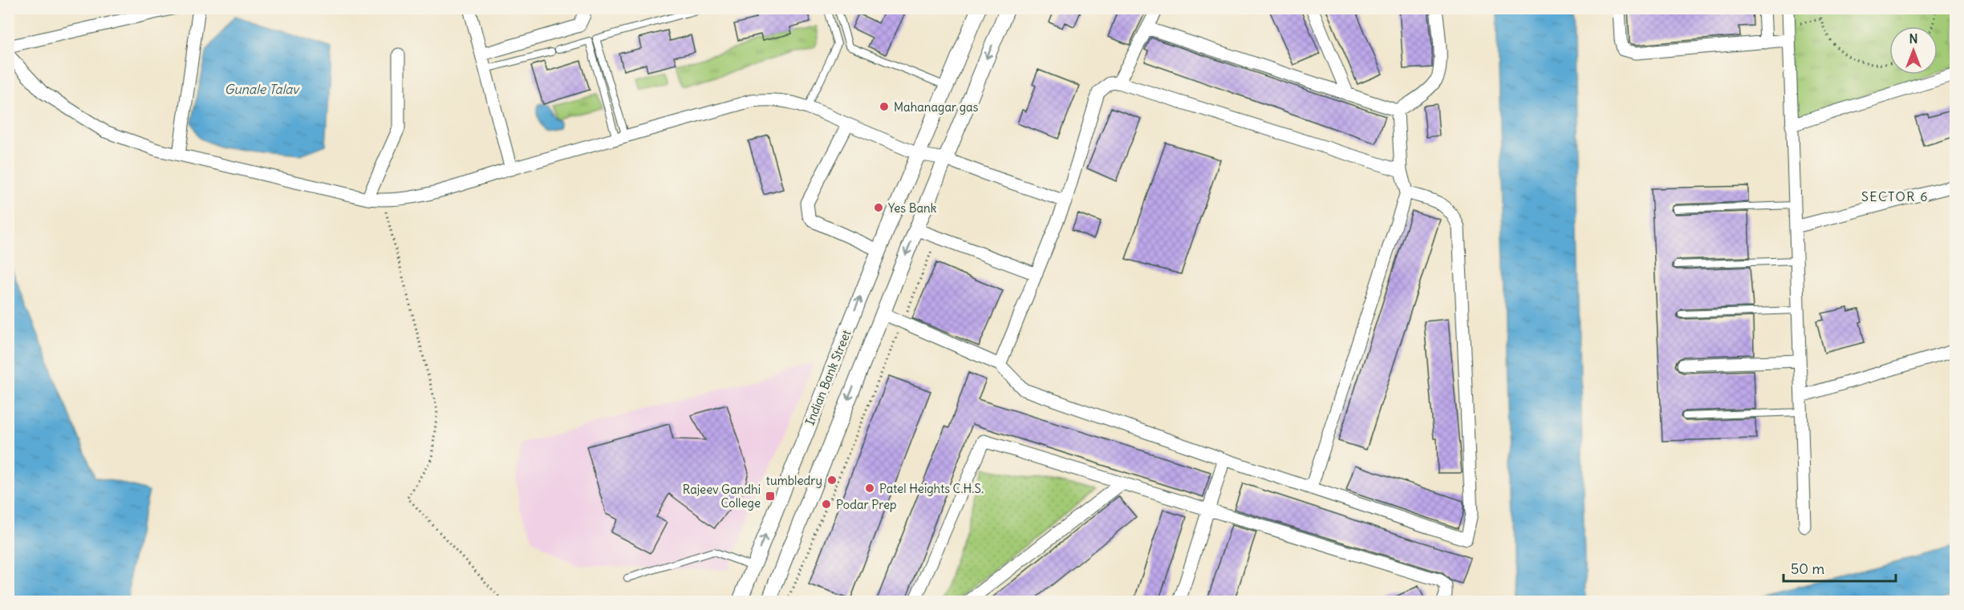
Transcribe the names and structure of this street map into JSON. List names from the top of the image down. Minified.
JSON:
{"streets":{"street":["Indian Bank Street"]},"districts":["SECTOR 6"],"water":["Gunale Talav"],"places":{"other":["Mahanagar gas","Yes Bank","tumbledry","Patel Heights C.H.S.","Podar Prep"],"transit":["Rajeev Gandhi College"]},"scale_bar":"50 m","north":"top"}
